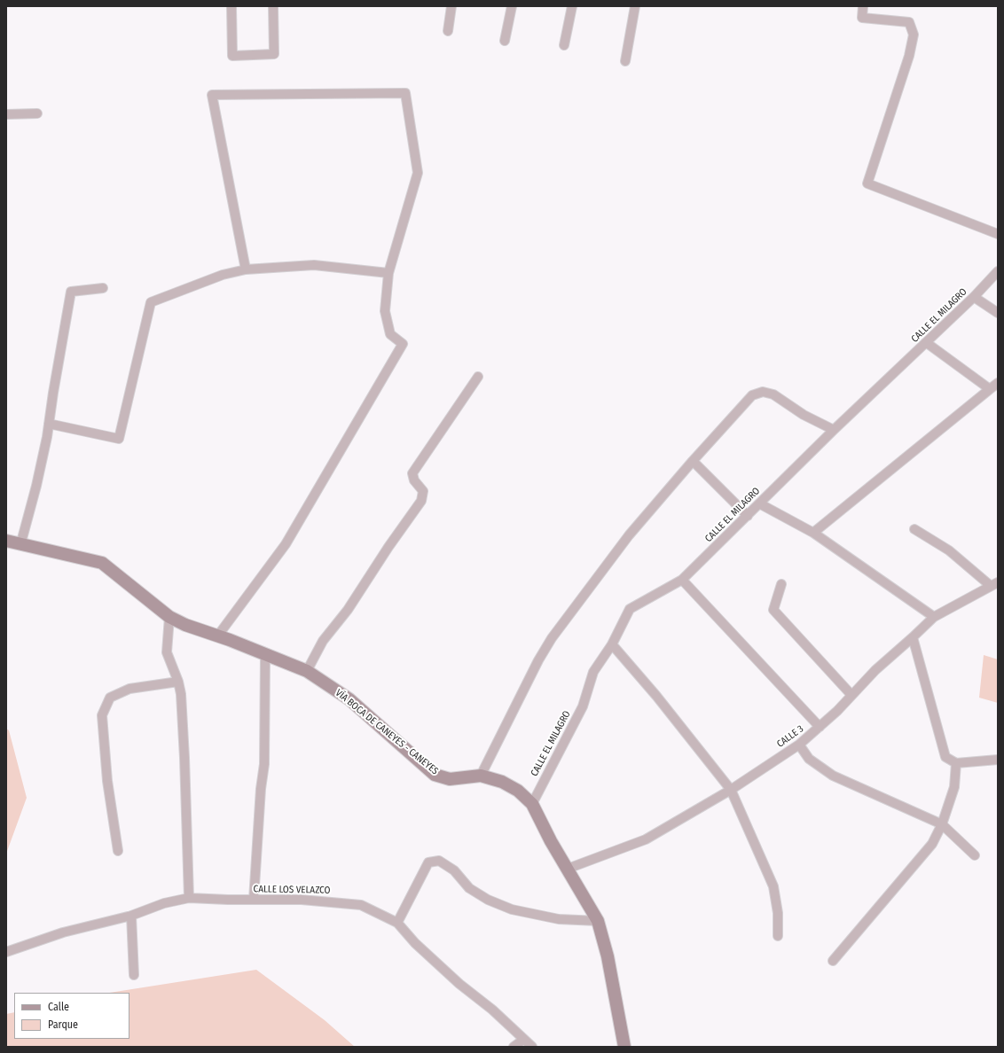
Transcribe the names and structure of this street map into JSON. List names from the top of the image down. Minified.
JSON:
{"streets":{"street":["CALLE EL MILAGRO","VÍA BOCA DE CANEYES - CANEYES","CALLE 3","CALLE LOS VELAZCO"]},"crossings":[["CALLE EL MILAGRO","VÍA BOCA DE CANEYES - CANEYES"],["VÍA BOCA DE CANEYES - CANEYES","CALLE 3"]],"legend":["Calle","Parque"]}
